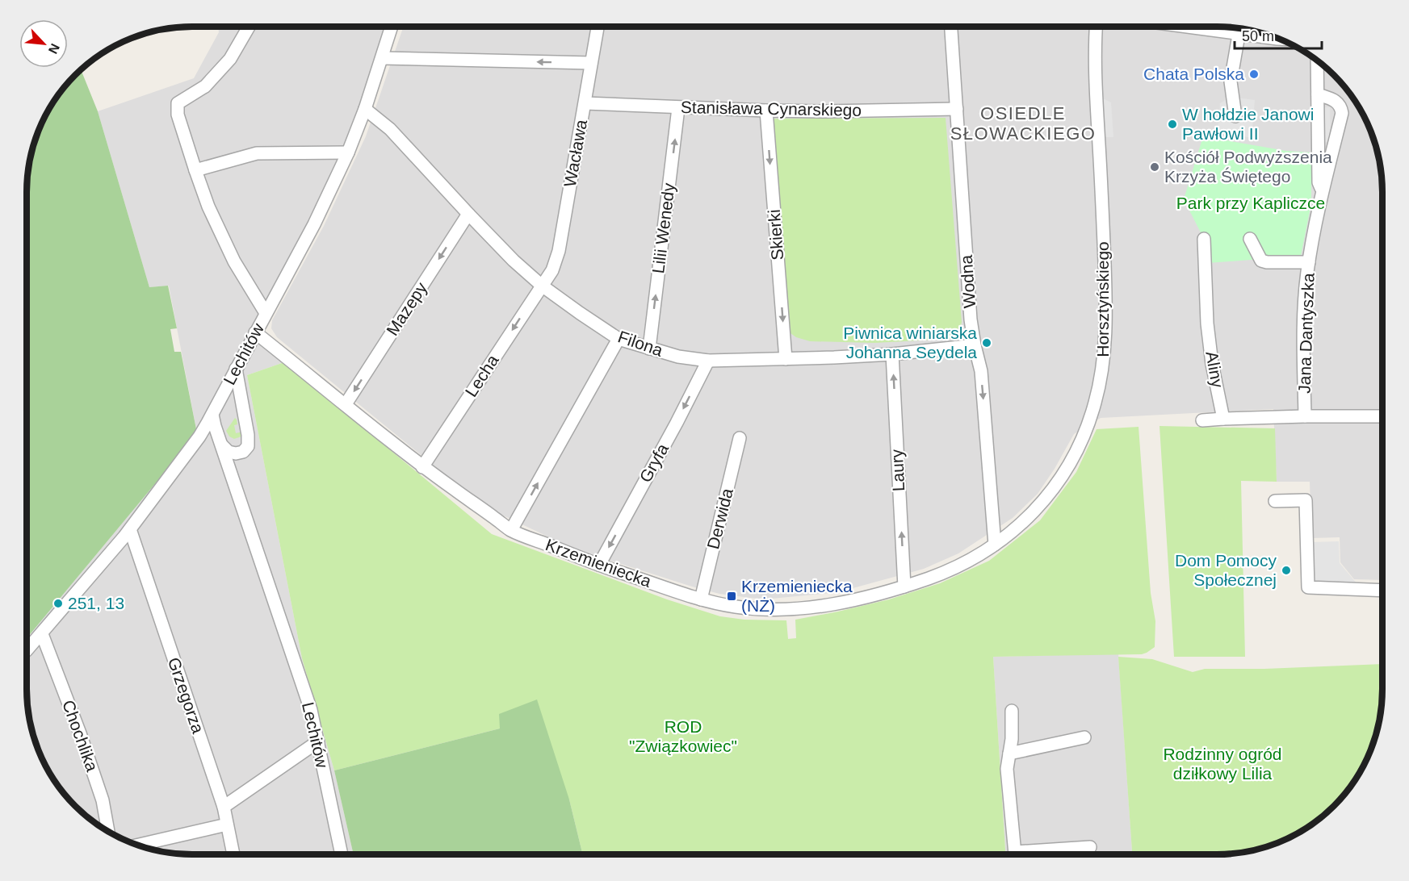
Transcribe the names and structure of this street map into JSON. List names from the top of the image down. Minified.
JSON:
{"streets":{"street":["Stanisława Cynarskiego","Wacława","Lilii Wenedy","Skierki","Wodna","Horsztyńskiego","Mazepy","Jana Dantyszka","Filona","Lechitów","Aliny","Lecha","Gryfa","Laury","Derwida","Krzemieniecka","Grzegorza","Chochlika"]},"crossings":[["Stanisława Cynarskiego","Wacława"],["Stanisława Cynarskiego","Lilii Wenedy"],["Stanisława Cynarskiego","Skierki"],["Stanisława Cynarskiego","Wodna"],["Wacława","Filona"],["Wacława","Lecha"],["Lilii Wenedy","Filona"],["Skierki","Filona"],["Wodna","Horsztyńskiego"],["Wodna","Filona"],["Wodna","Krzemieniecka"],["Horsztyńskiego","Krzemieniecka"],["Mazepy","Filona"],["Mazepy","Krzemieniecka"],["Filona","Lechitów"],["Filona","Lecha"],["Filona","Gryfa"],["Filona","Laury"],["Lechitów","Krzemieniecka"],["Lechitów","Grzegorza"],["Lechitów","Chochlika"],["Lecha","Krzemieniecka"],["Gryfa","Krzemieniecka"],["Laury","Krzemieniecka"],["Derwida","Krzemieniecka"]],"one_way":["Lilii Wenedy","Skierki","Wodna","Mazepy","Laury"],"districts":["OSIEDLE SŁOWACKIEGO"],"parks":["Park przy Kapliczce","ROD \"Związkowiec\"","Rodzinny ogród dziłkowy Lilia"],"places":{"other":["Chata Polska","W hołdzie Janowi Pawłowi II","Kościół Podwyższenia Krzyża Świętego","Piwnica winiarska Johanna Seydela","Dom Pomocy Społecznej","251, 13"],"transit":["Krzemieniecka (NŻ)"]},"scale_bar":"50 m","north":"bottom right"}
